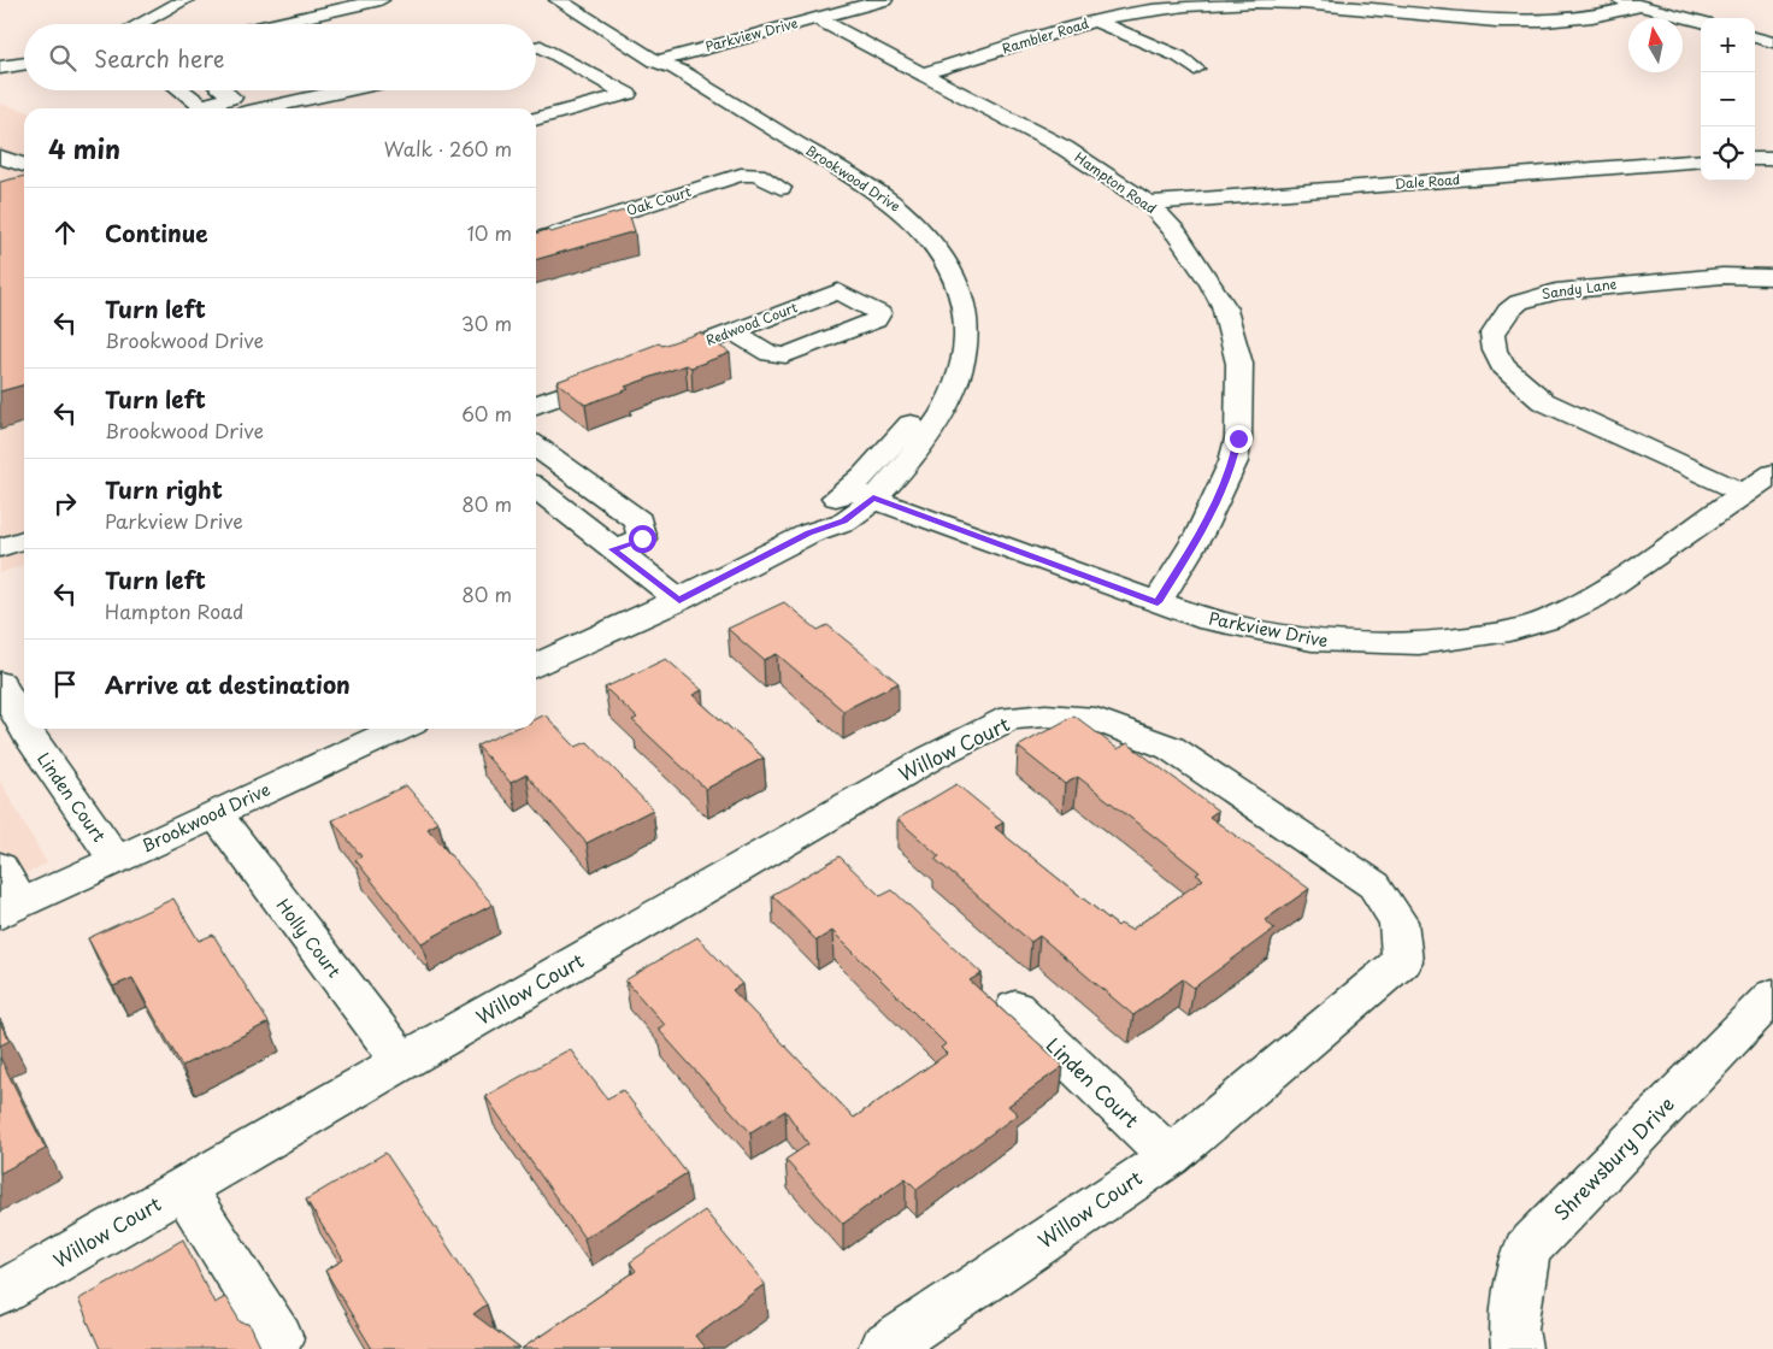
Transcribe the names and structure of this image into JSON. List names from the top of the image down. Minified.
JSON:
{"streets":{"street":["Parkview Drive","Rambler Road","Brookwood Drive","Dale Road","Hampton Road","Oak Court","Sandy Lane","Redwood Court","Willow Court","Linden Court","Holly Court","Shrewsbury Drive"]},"crossings":[["Parkview Drive","Brookwood Drive"],["Parkview Drive","Hampton Road"],["Parkview Drive","Sandy Lane"],["Rambler Road","Hampton Road"],["Brookwood Drive","Linden Court"],["Brookwood Drive","Holly Court"],["Dale Road","Hampton Road"],["Willow Court","Linden Court"],["Willow Court","Holly Court"]],"north":"top","page":{"map_buttons":["+","−"],"search":"Search here","heading":["4 min","Walk · 260 m"],"list":[["Continue","10 m"],["Turn left","Brookwood Drive","30 m"],["Turn left","Brookwood Drive","60 m"],["Turn right","Parkview Drive","80 m"],["Turn left","Hampton Road","80 m"],"Arrive at destination"]}}
